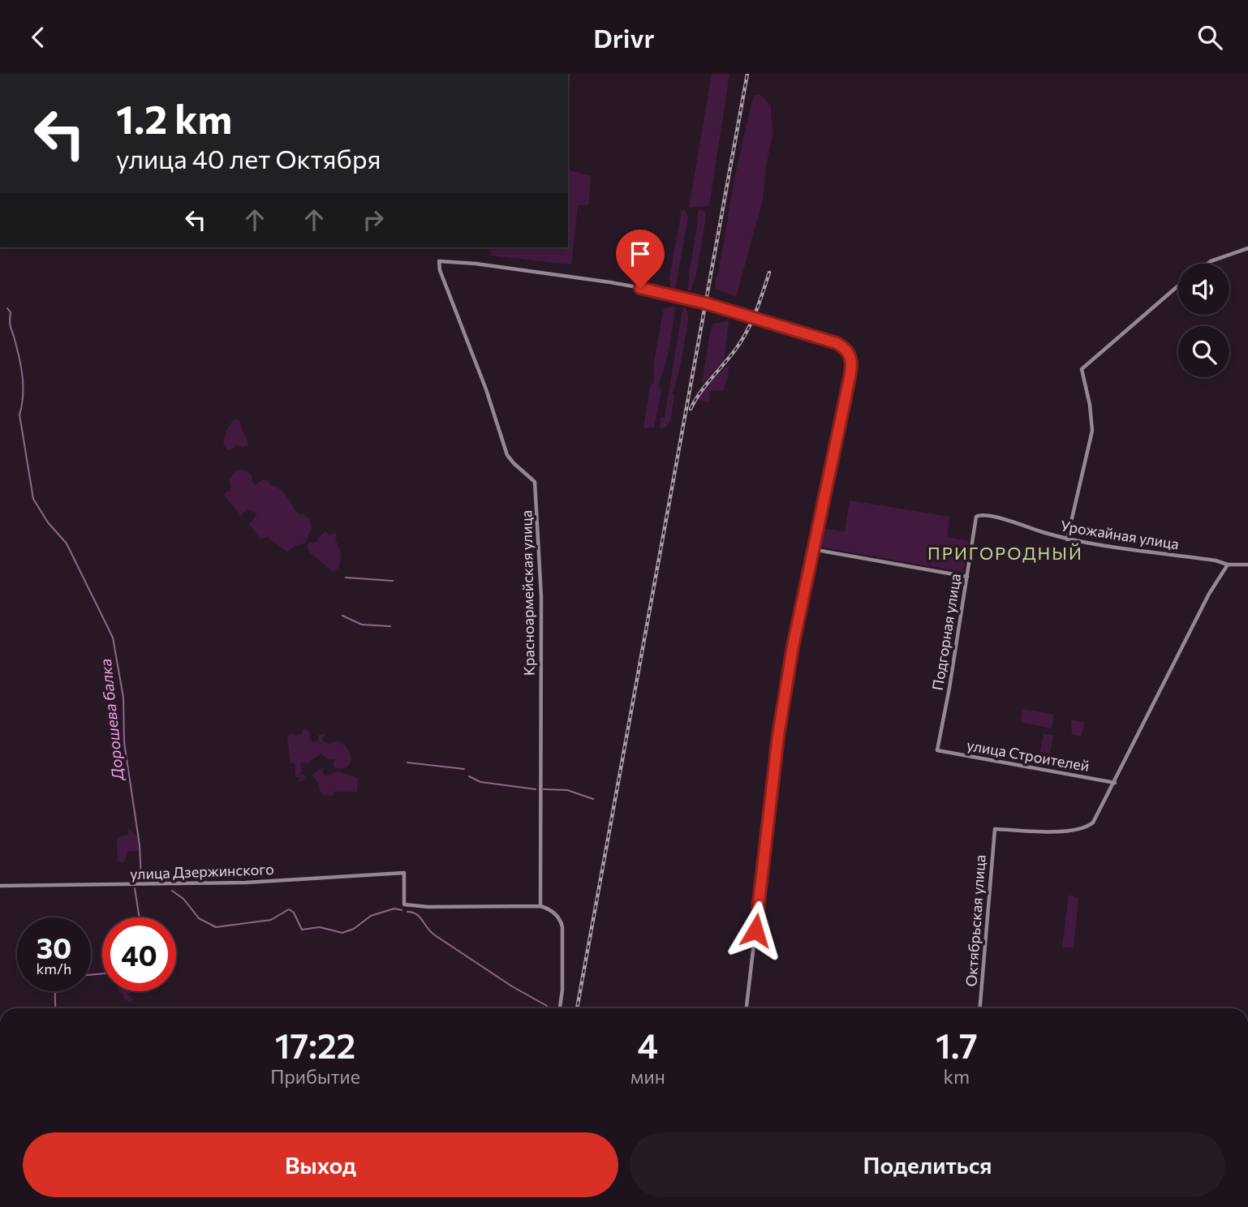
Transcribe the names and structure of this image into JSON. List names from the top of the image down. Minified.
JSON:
{"streets":{"street":["Урожайная улица","Красноармейская улица","Подгорная улица","улица Строителей","улица Дзержинского","Октябрьская улица"]},"crossings":[["Урожайная улица","Подгорная улица"],["Красноармейская улица","улица Дзержинского"],["Подгорная улица","улица Строителей"],["улица Строителей","Октябрьская улица"]],"districts":["ПРИГОРОДНЫЙ"],"water":["Дорошева балка"],"page":{"header":"Drivr","turn":["1.2 km","улица 40 лет Октября"],"speed":"30 km/h","limit":"40","eta":["17:22","Прибытие","4","мин","1.7","km"],"buttons":["Выход","Поделиться"]}}
